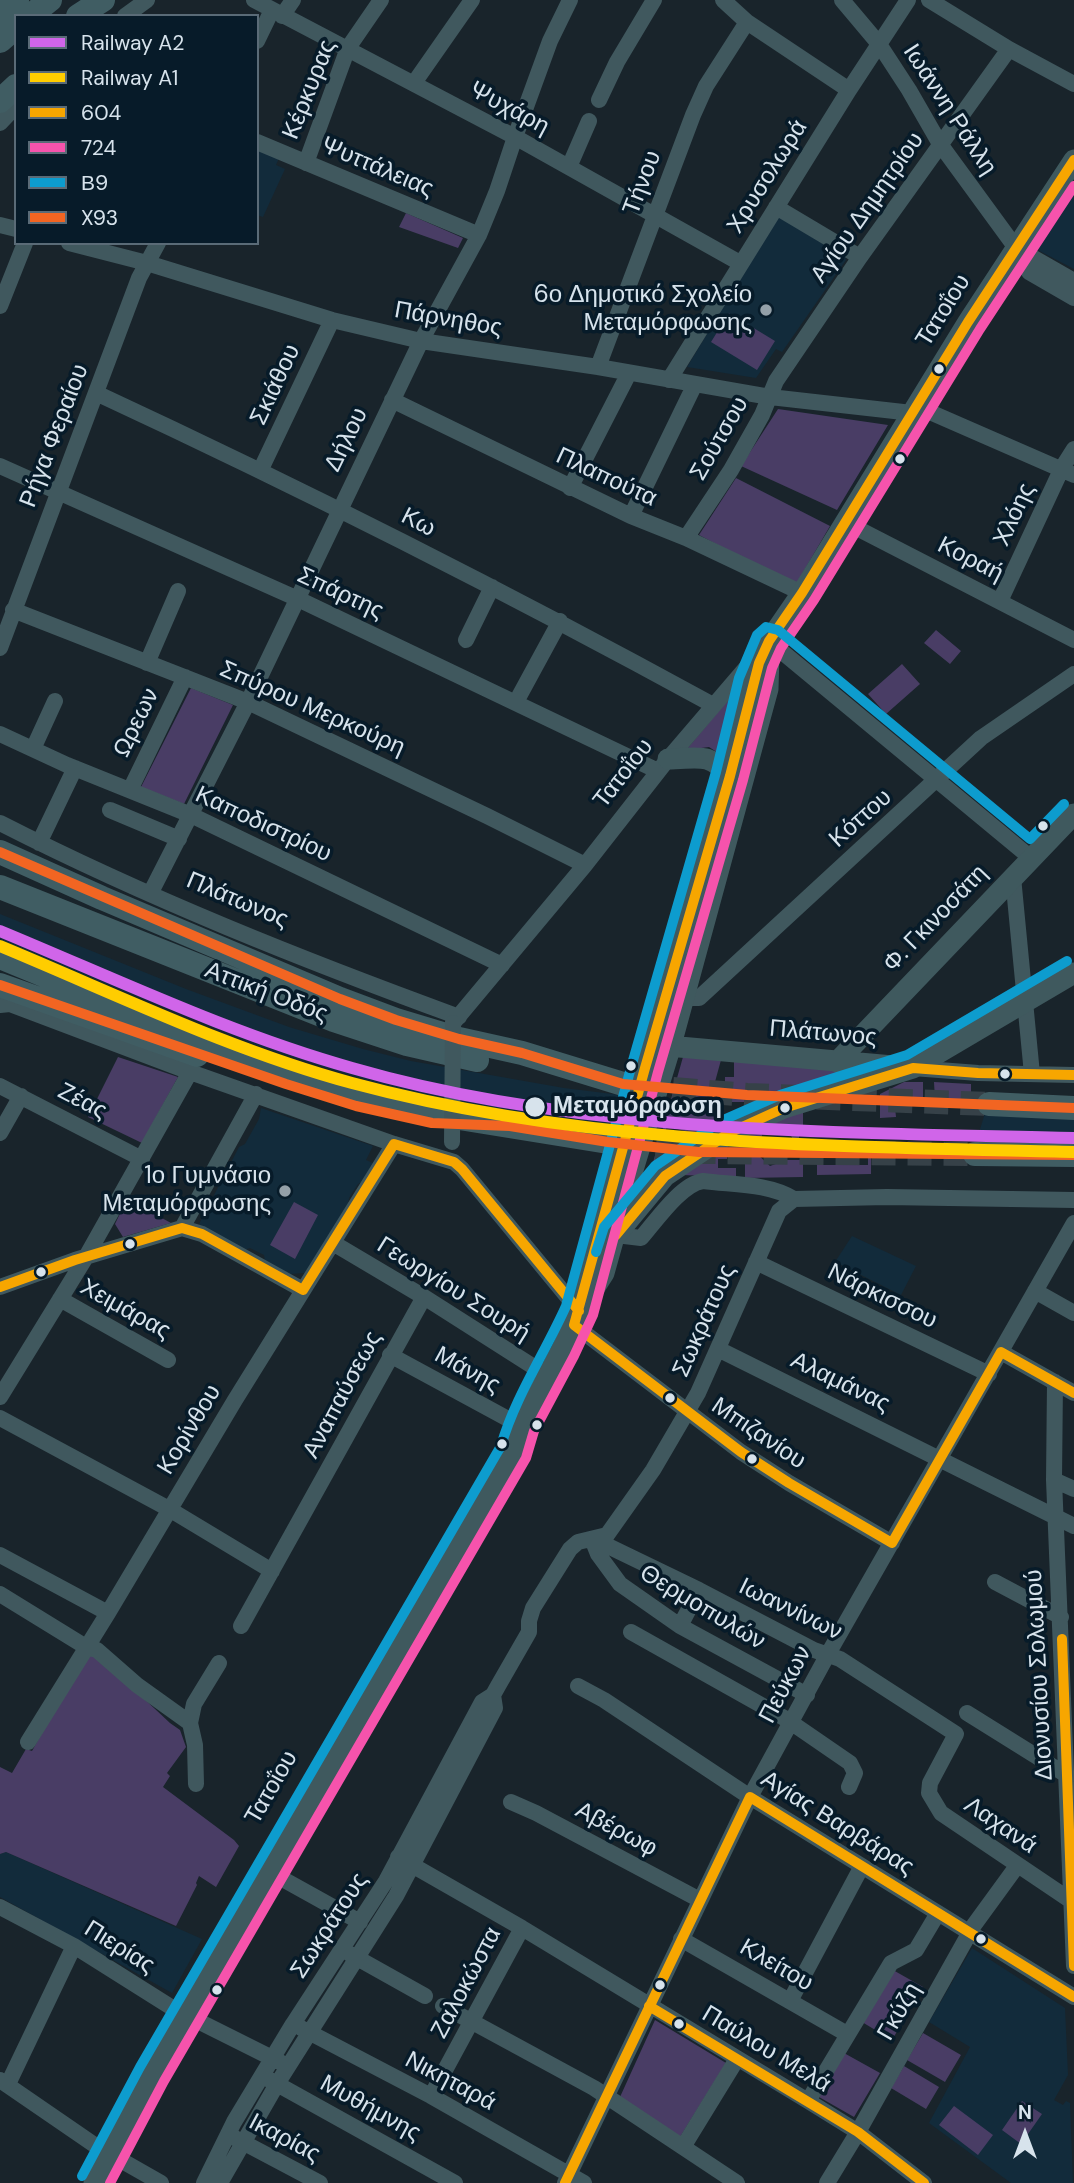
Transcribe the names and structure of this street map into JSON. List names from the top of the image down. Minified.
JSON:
{"streets":{"highway":["Αττική Οδός"],"main road":["Τατοΐου","Πλάτωνος","Φ. Γκινοσάτη"],"street":["Κέρκυρας","Ψυχάρη","Ιωάννη Ράλλη","Ψυττάλειας","Χρυσολωρά","Τήνου","Αγίου Δημητρίου","Πάρνηθος","Σκιάθου","Ρήγα Φεραίου","Σούτσου","Δήλου","Πλαπούτα","Χλόης","Κω","Κοραή","Σπάρτης","Σπύρου Μερκούρη","Ωρεων","Κόττου","Καποδιστρίου","Ζέας","Γεωργίου Σουρή","Νάρκισσου","Χειμάρας","Σωκράτους","Μάνης","Αλαμάνας","Αναπαύσεως","Κορίνθου","Μπιζανίου","Θερμοπυλών","Ιωαννίνων","Διονυσίου Σολωμού","Πεύκων","Αγίας Βαρβάρας","Λαχανά","Αβέρωφ","Πιερίας","Κλείτου","Ζαλοκώστα","Γκύζη","Παύλου Μελά","Νικηταρά","Μυθήμνης","Ικαρίας"]},"crossings":[["Κέρκυρας","Ψυχάρη"],["Κέρκυρας","Ψυττάλειας"],["Ψυχάρη","Χρυσολωρά"],["Ψυχάρη","Τήνου"],["Ψυχάρη","Δήλου"],["Ιωάννη Ράλλη","Χρυσολωρά"],["Ιωάννη Ράλλη","Αγίου Δημητρίου"],["Ιωάννη Ράλλη","Τατοΐου"],["Ψυττάλειας","Δήλου"],["Χρυσολωρά","Πάρνηθος"],["Τήνου","Πάρνηθος"],["Αγίου Δημητρίου","Πάρνηθος"],["Αγίου Δημητρίου","Σούτσου"],["Τατοΐου","Πάρνηθος"],["Τατοΐου","Πλαπούτα"],["Τατοΐου","Κω"],["Τατοΐου","Κοραή"],["Τατοΐου","Σπάρτης"],["Τατοΐου","Σπύρου Μερκούρη"],["Τατοΐου","Καποδιστρίου"],["Τατοΐου","Πλάτωνος"],["Τατοΐου","Γεωργίου Σουρή"],["Τατοΐου","Μάνης"],["Τατοΐου","Μπιζανίου"],["Τατοΐου","Πιερίας"],["Πάρνηθος","Σκιάθου"],["Πάρνηθος","Ρήγα Φεραίου"],["Πάρνηθος","Σούτσου"],["Πάρνηθος","Δήλου"],["Πάρνηθος","Χλόης"],["Σκιάθου","Κω"],["Ρήγα Φεραίου","Κω"],["Ρήγα Φεραίου","Σπάρτης"],["Ρήγα Φεραίου","Σπύρου Μερκούρη"],["Σούτσου","Πλαπούτα"],["Δήλου","Πλαπούτα"],["Δήλου","Κω"],["Δήλου","Σπάρτης"],["Δήλου","Σπύρου Μερκούρη"],["Δήλου","Καποδιστρίου"],["Δήλου","Πλάτωνος"],["Χλόης","Κοραή"],["Σπύρου Μερκούρη","Ωρεων"],["Ωρεων","Καποδιστρίου"],["Πλάτωνος","Φ. Γκινοσάτη"],["Γεωργίου Σουρή","Αναπαύσεως"],["Γεωργίου Σουρή","Κορίνθου"],["Νάρκισσου","Σωκράτους"],["Νάρκισσου","Πεύκων"],["Σωκράτους","Αλαμάνας"],["Σωκράτους","Μπιζανίου"],["Σωκράτους","Θερμοπυλών"],["Σωκράτους","Ιωαννίνων"],["Σωκράτους","Πιερίας"],["Σωκράτους","Παύλου Μελά"],["Σωκράτους","Νικηταρά"],["Σωκράτους","Μυθήμνης"],["Σωκράτους","Ικαρίας"],["Μάνης","Αναπαύσεως"],["Αλαμάνας","Διονυσίου Σολωμού"],["Αλαμάνας","Πεύκων"],["Μπιζανίου","Πεύκων"],["Θερμοπυλών","Ιωαννίνων"],["Θερμοπυλών","Πεύκων"],["Ιωαννίνων","Πεύκων"],["Ιωαννίνων","Λαχανά"],["Διονυσίου Σολωμού","Λαχανά"],["Πεύκων","Αγίας Βαρβάρας"],["Πεύκων","Αβέρωφ"],["Πεύκων","Κλείτου"],["Πεύκων","Παύλου Μελά"],["Πεύκων","Νικηταρά"],["Αγίας Βαρβάρας","Γκύζη"],["Λαχανά","Γκύζη"],["Ζαλοκώστα","Παύλου Μελά"],["Ζαλοκώστα","Νικηταρά"],["Γκύζη","Παύλου Μελά"]],"places":["6ο Δημοτικό Σχολείο Μεταμόρφωσης","Μεταμόρφωση","1ο Γυμνάσιο Μεταμόρφωσης"],"lines":["transit line 604","transit line 724","transit line Β9","transit line X93","rail line A2","rail line A1"],"legend":["Railway A2","Railway A1","604","724","Β9","X93"],"north":"top"}
